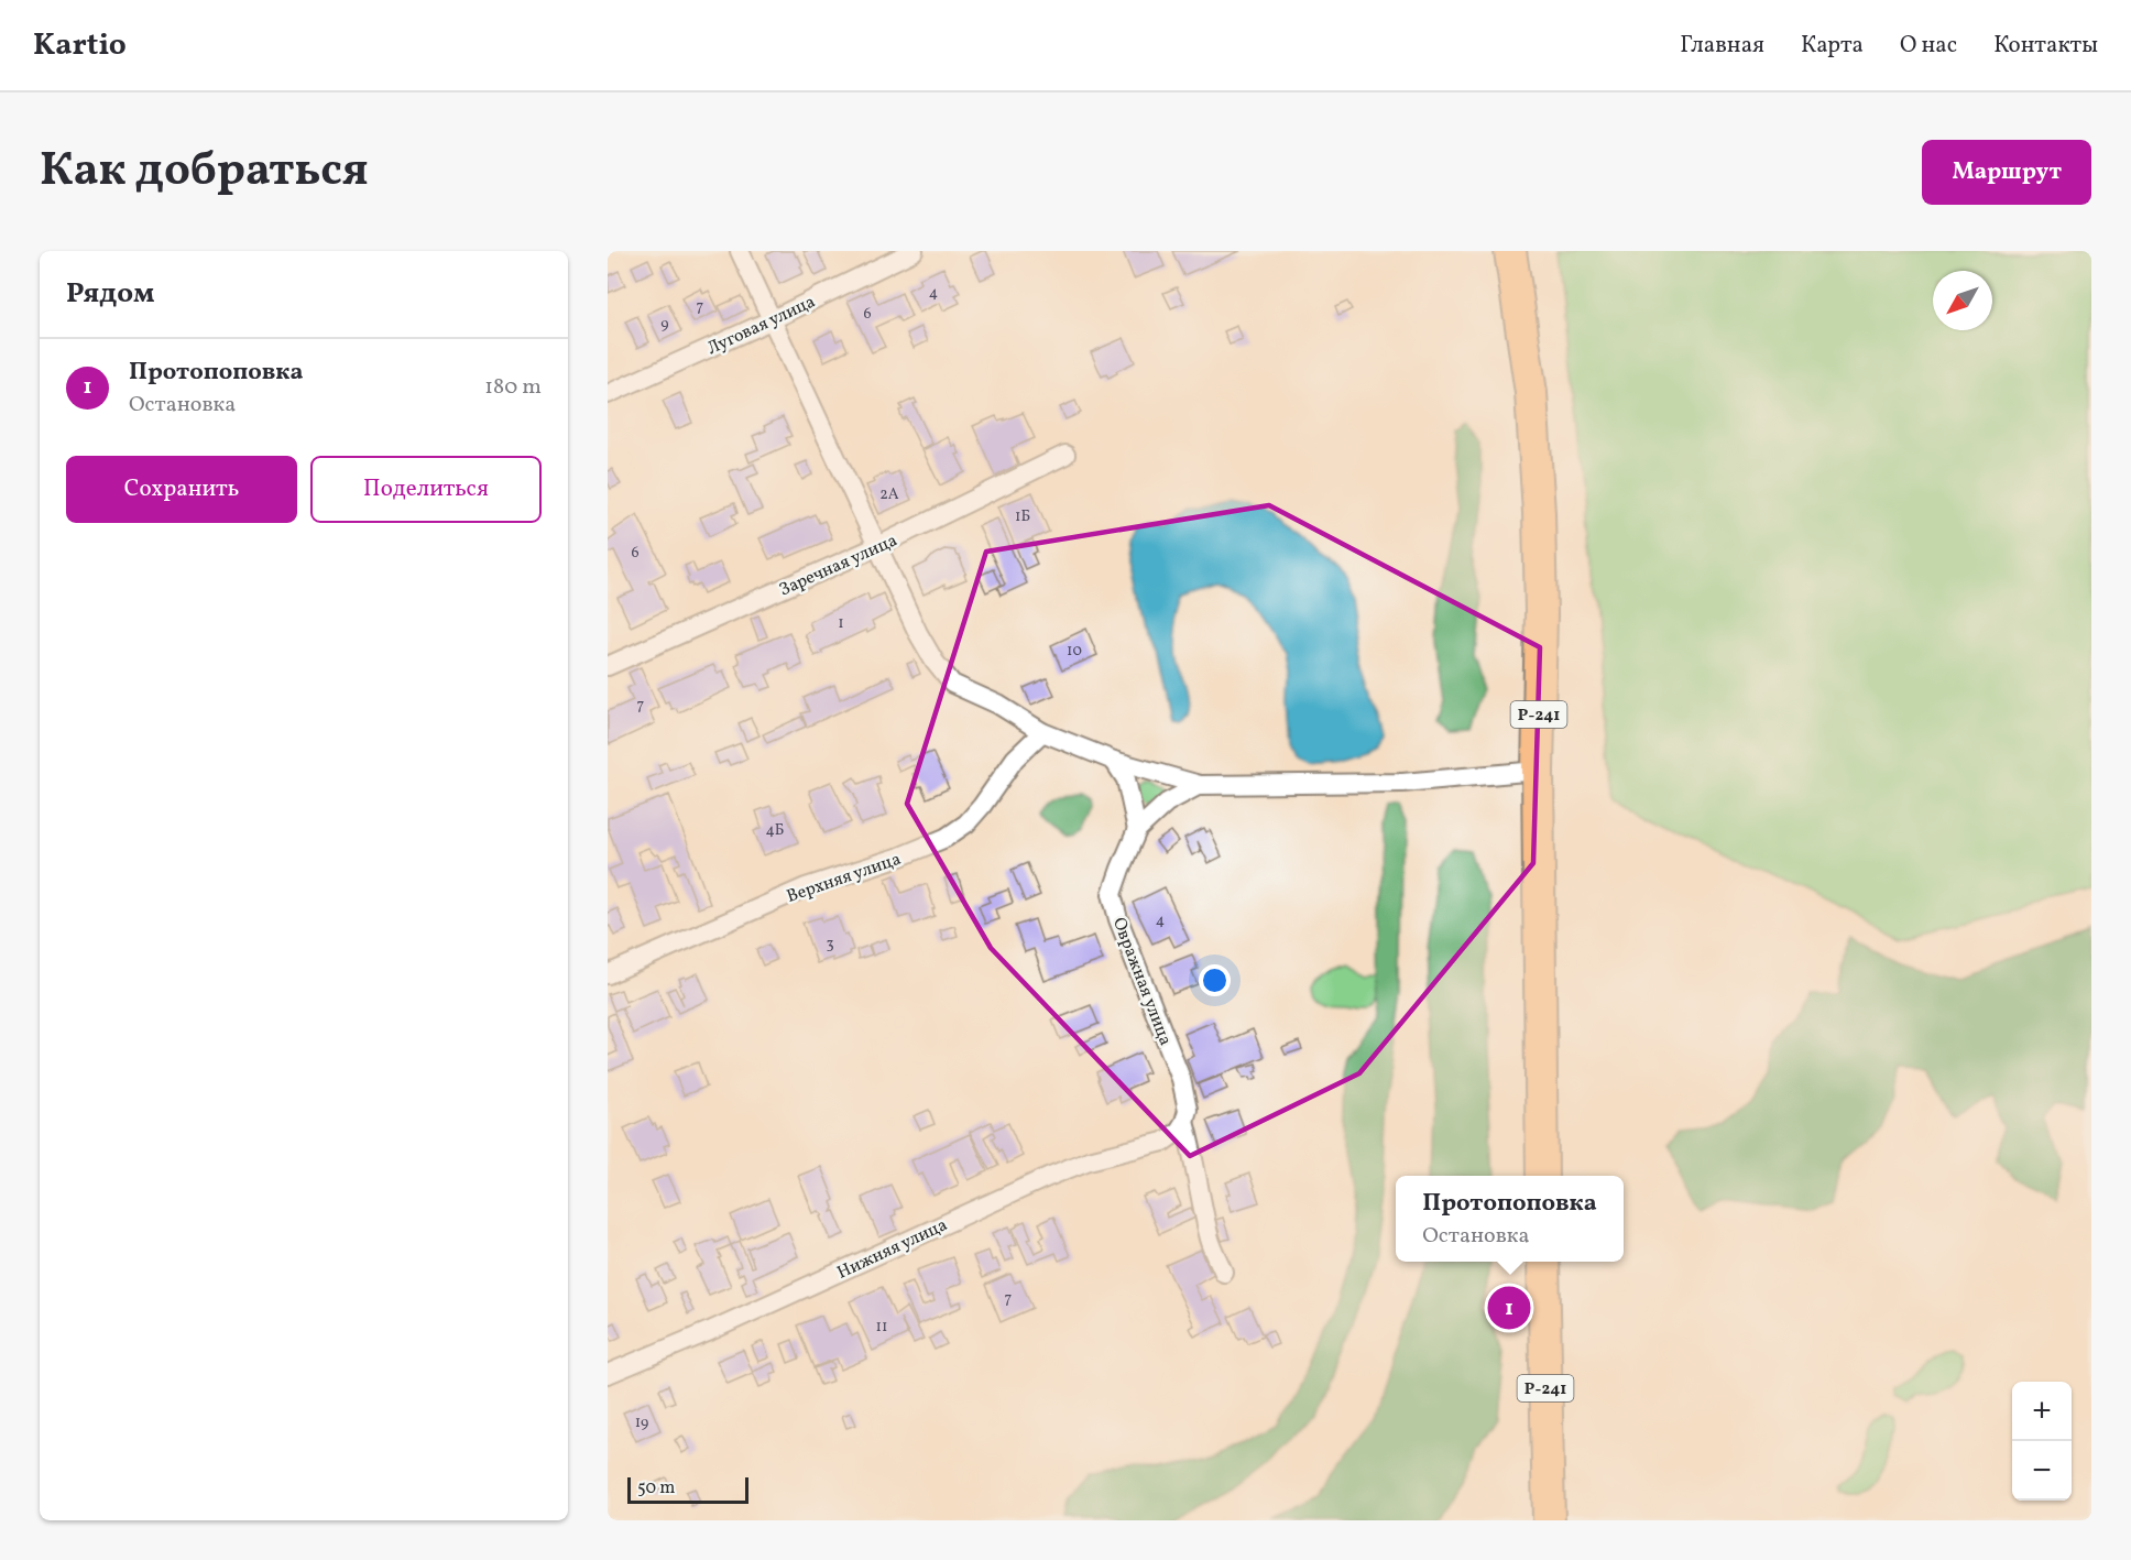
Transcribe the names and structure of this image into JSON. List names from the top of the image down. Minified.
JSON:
{"streets":{"highway":["Р-241"],"street":["Луговая улица","Заречная улица","Верхняя улица","Овражная улица","Нижняя улица"]},"crossings":[["Овражная улица","Нижняя улица"]],"house_numbers":["4","7","6","9","2А","1Б","6","1","10","7","4Б","4","3","7","11","19"],"scale_bar":"50 m","north":"bottom left","page":{"header":"Kartio","nav":["Главная","Карта","О нас","Контакты"],"title":"Как добраться","buttons":["Маршрут",["Сохранить","Поделиться"]],"heading":"Рядом","list":[{"mark":"1","name":"Протопоповка","note":"Остановка","value":"180 m"}],"popup":["Протопоповка","Остановка"],"pins":"1","map_buttons":["+","−"],"scale":"50 m"}}
